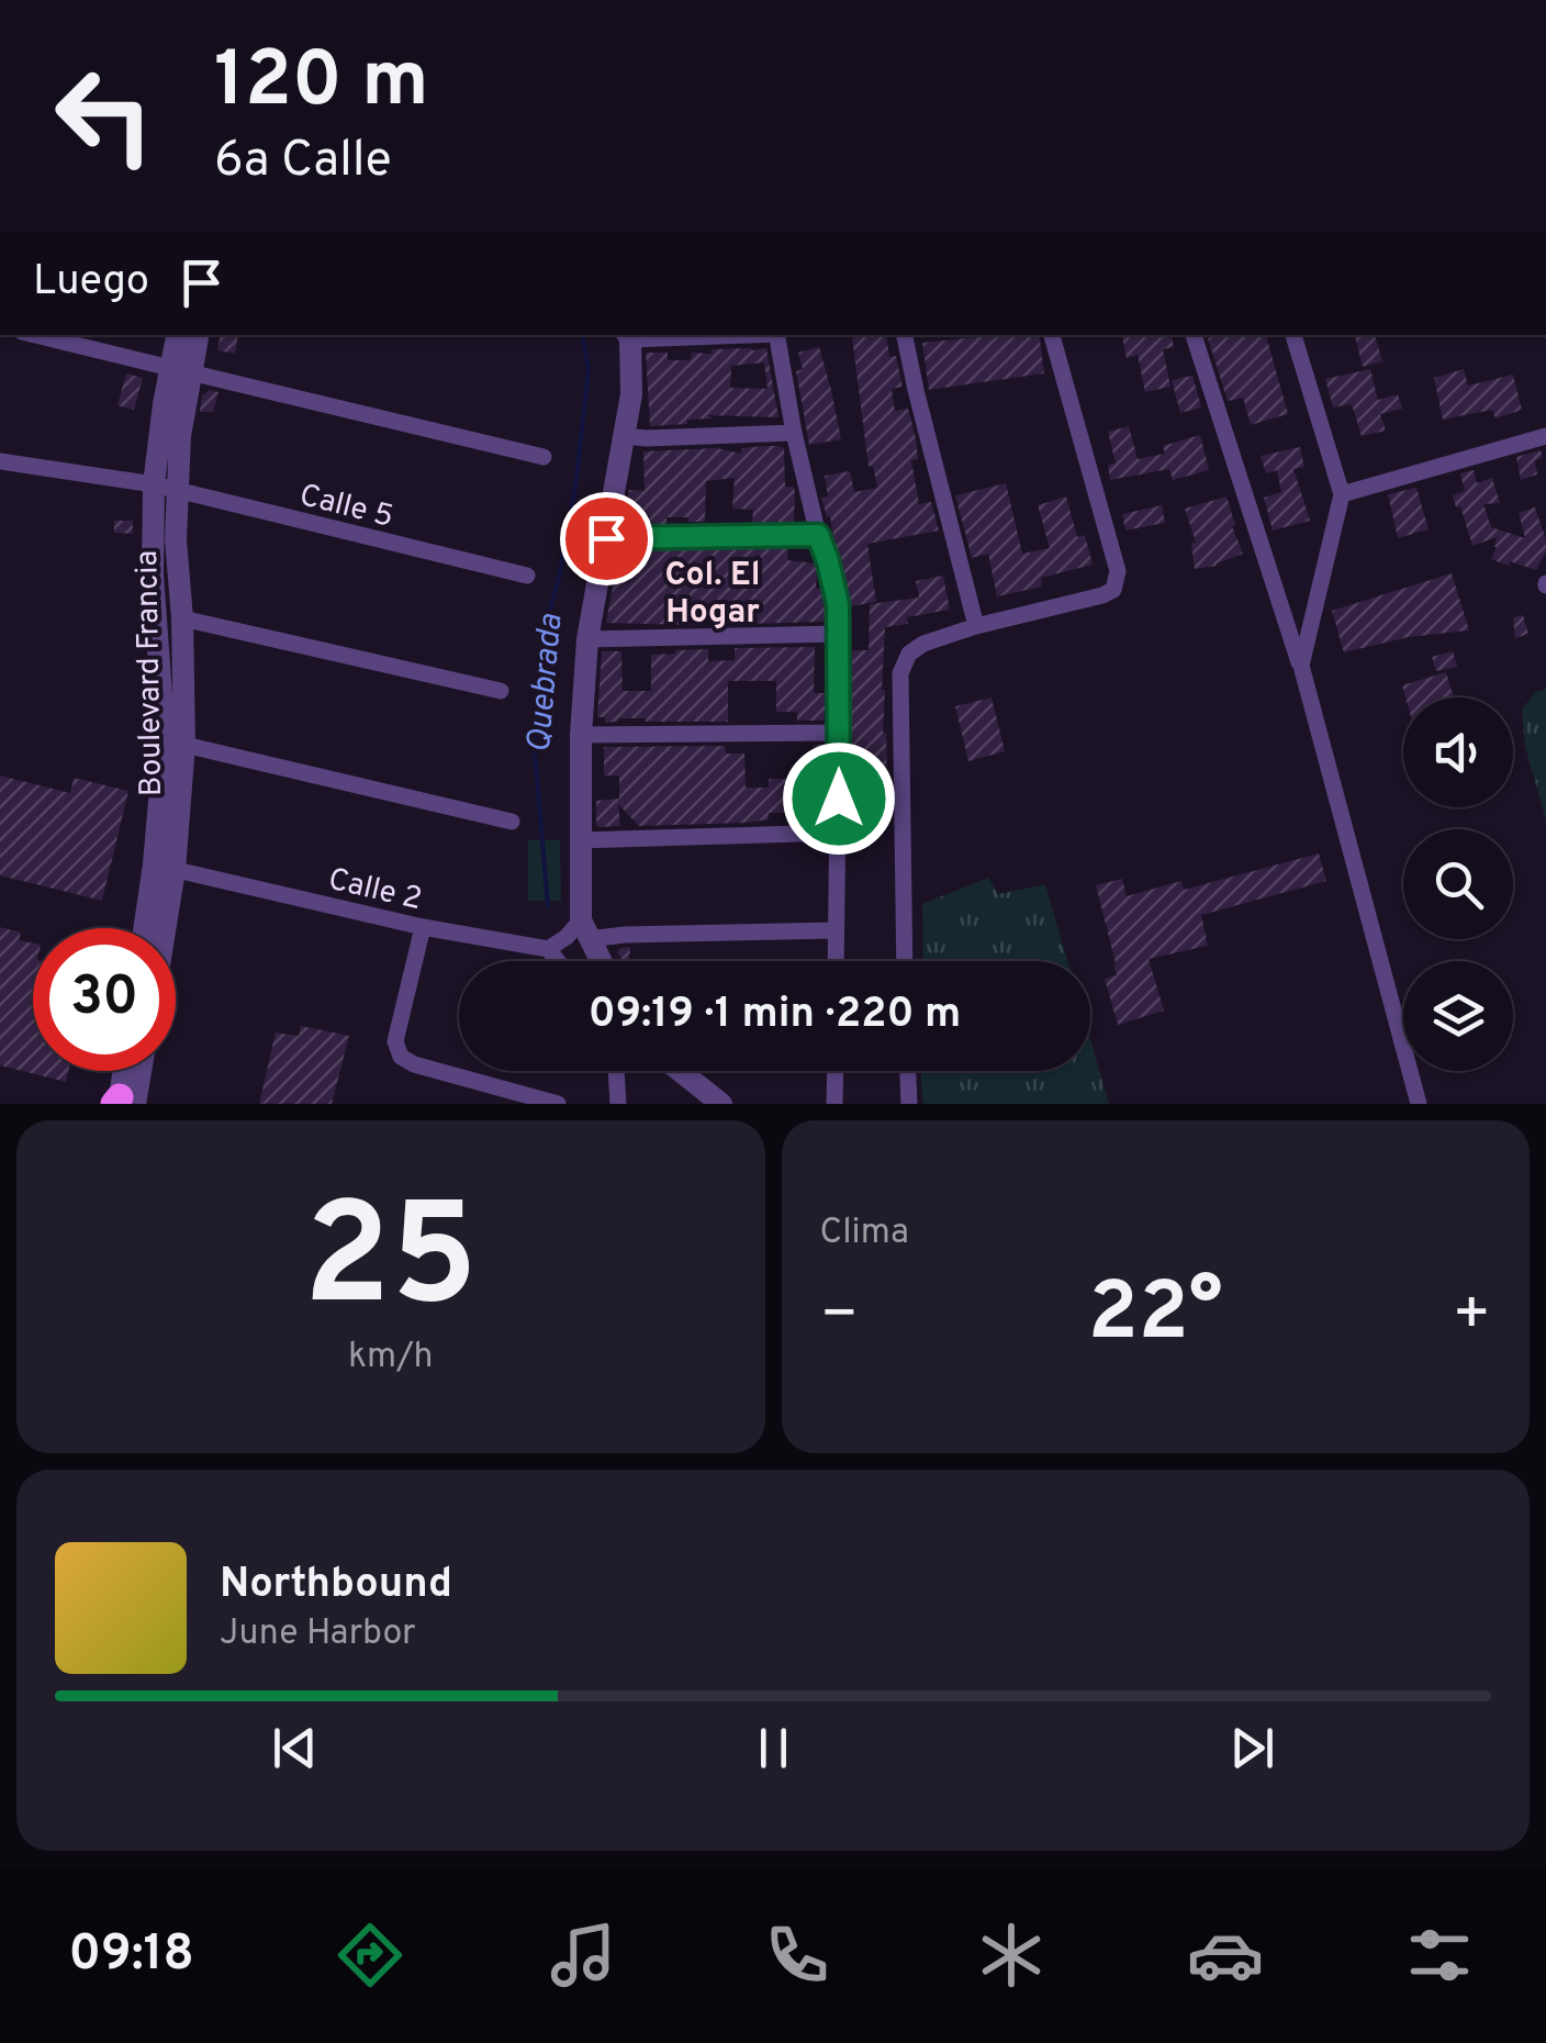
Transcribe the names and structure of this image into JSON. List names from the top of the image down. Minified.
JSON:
{"streets":{"street":["Calle 5","Boulevard Francia","Calle 2"]},"crossings":[["Calle 5","Boulevard Francia"],["Boulevard Francia","Calle 2"]],"districts":["Col. El Hogar"],"water":["Quebrada"],"page":{"turn":["120 m","6a Calle"],"then":"Luego","limit":"30","trip":"09:19 · 1 min · 220 m","tile":[["25","km/h"],"Clima"],"heat":["−","22°","+"],"song":["Northbound","June Harbor"],"tabs":"09:18"}}
